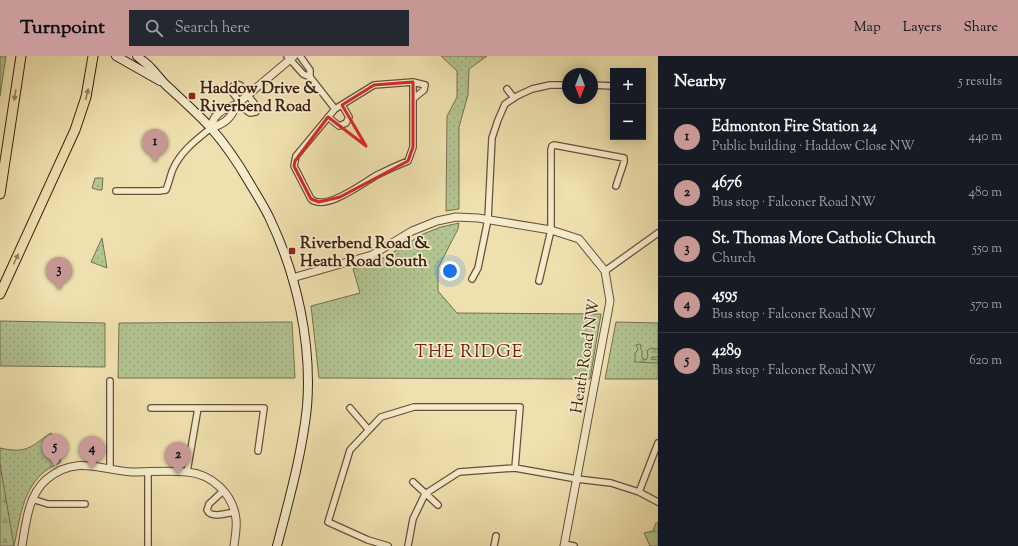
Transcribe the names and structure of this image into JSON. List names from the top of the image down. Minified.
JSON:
{"streets":{"street":["Heath Road NW"]},"districts":["THE RIDGE"],"places":{"transit":["Haddow Drive & Riverbend Road","Riverbend Road & Heath Road South"]},"north":"bottom","page":{"header":"Turnpoint","search":"Search here","nav":["Map","Layers","Share"],"heading":["Nearby","5 results"],"map_buttons":["+","−"],"list":[{"mark":"1","name":"Edmonton Fire Station 24","note":"Public building · Haddow Close NW","value":"440 m"},{"mark":"2","name":"4676","note":"Bus stop · Falconer Road NW","value":"480 m"},{"mark":"3","name":"St. Thomas More Catholic Church","note":"Church","value":"550 m"},{"mark":"4","name":"4595","note":"Bus stop · Falconer Road NW","value":"570 m"},{"mark":"5","name":"4289","note":"Bus stop · Falconer Road NW","value":"620 m"}],"pins":["1","3","5","4","2"]}}
